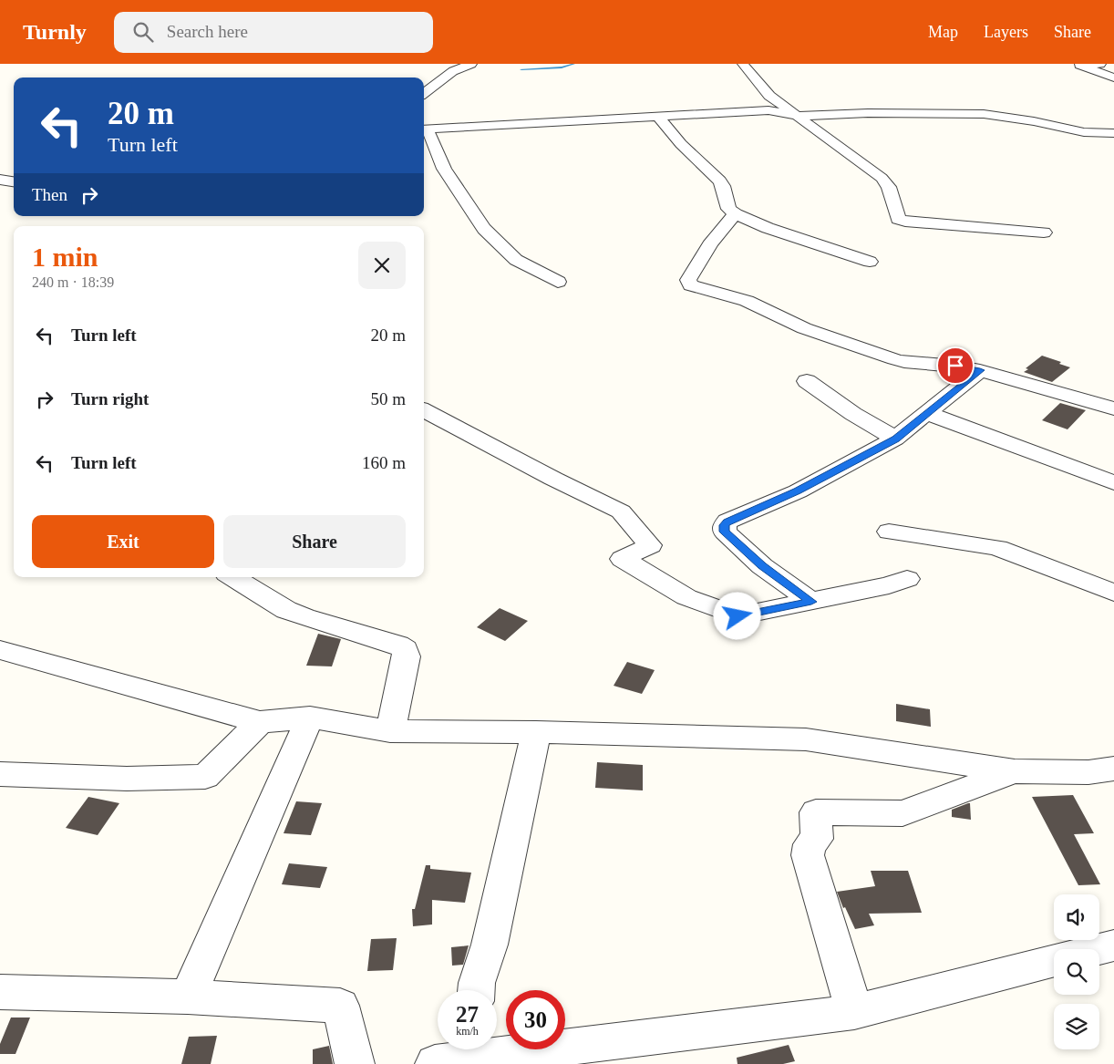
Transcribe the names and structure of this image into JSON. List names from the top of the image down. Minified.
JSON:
{"page":{"header":"Turnly","search":"Search here","nav":["Map","Layers","Share"],"turn":["20 m","Turn left"],"then":"Then","heading":["1 min","240 m · 18:39"],"list":[{"name":"Turn left","value":"20 m"},{"name":"Turn right","value":"50 m"},{"name":"Turn left","value":"160 m"}],"buttons":["Exit","Share"],"speed":"27 km/h","limit":"30"}}
